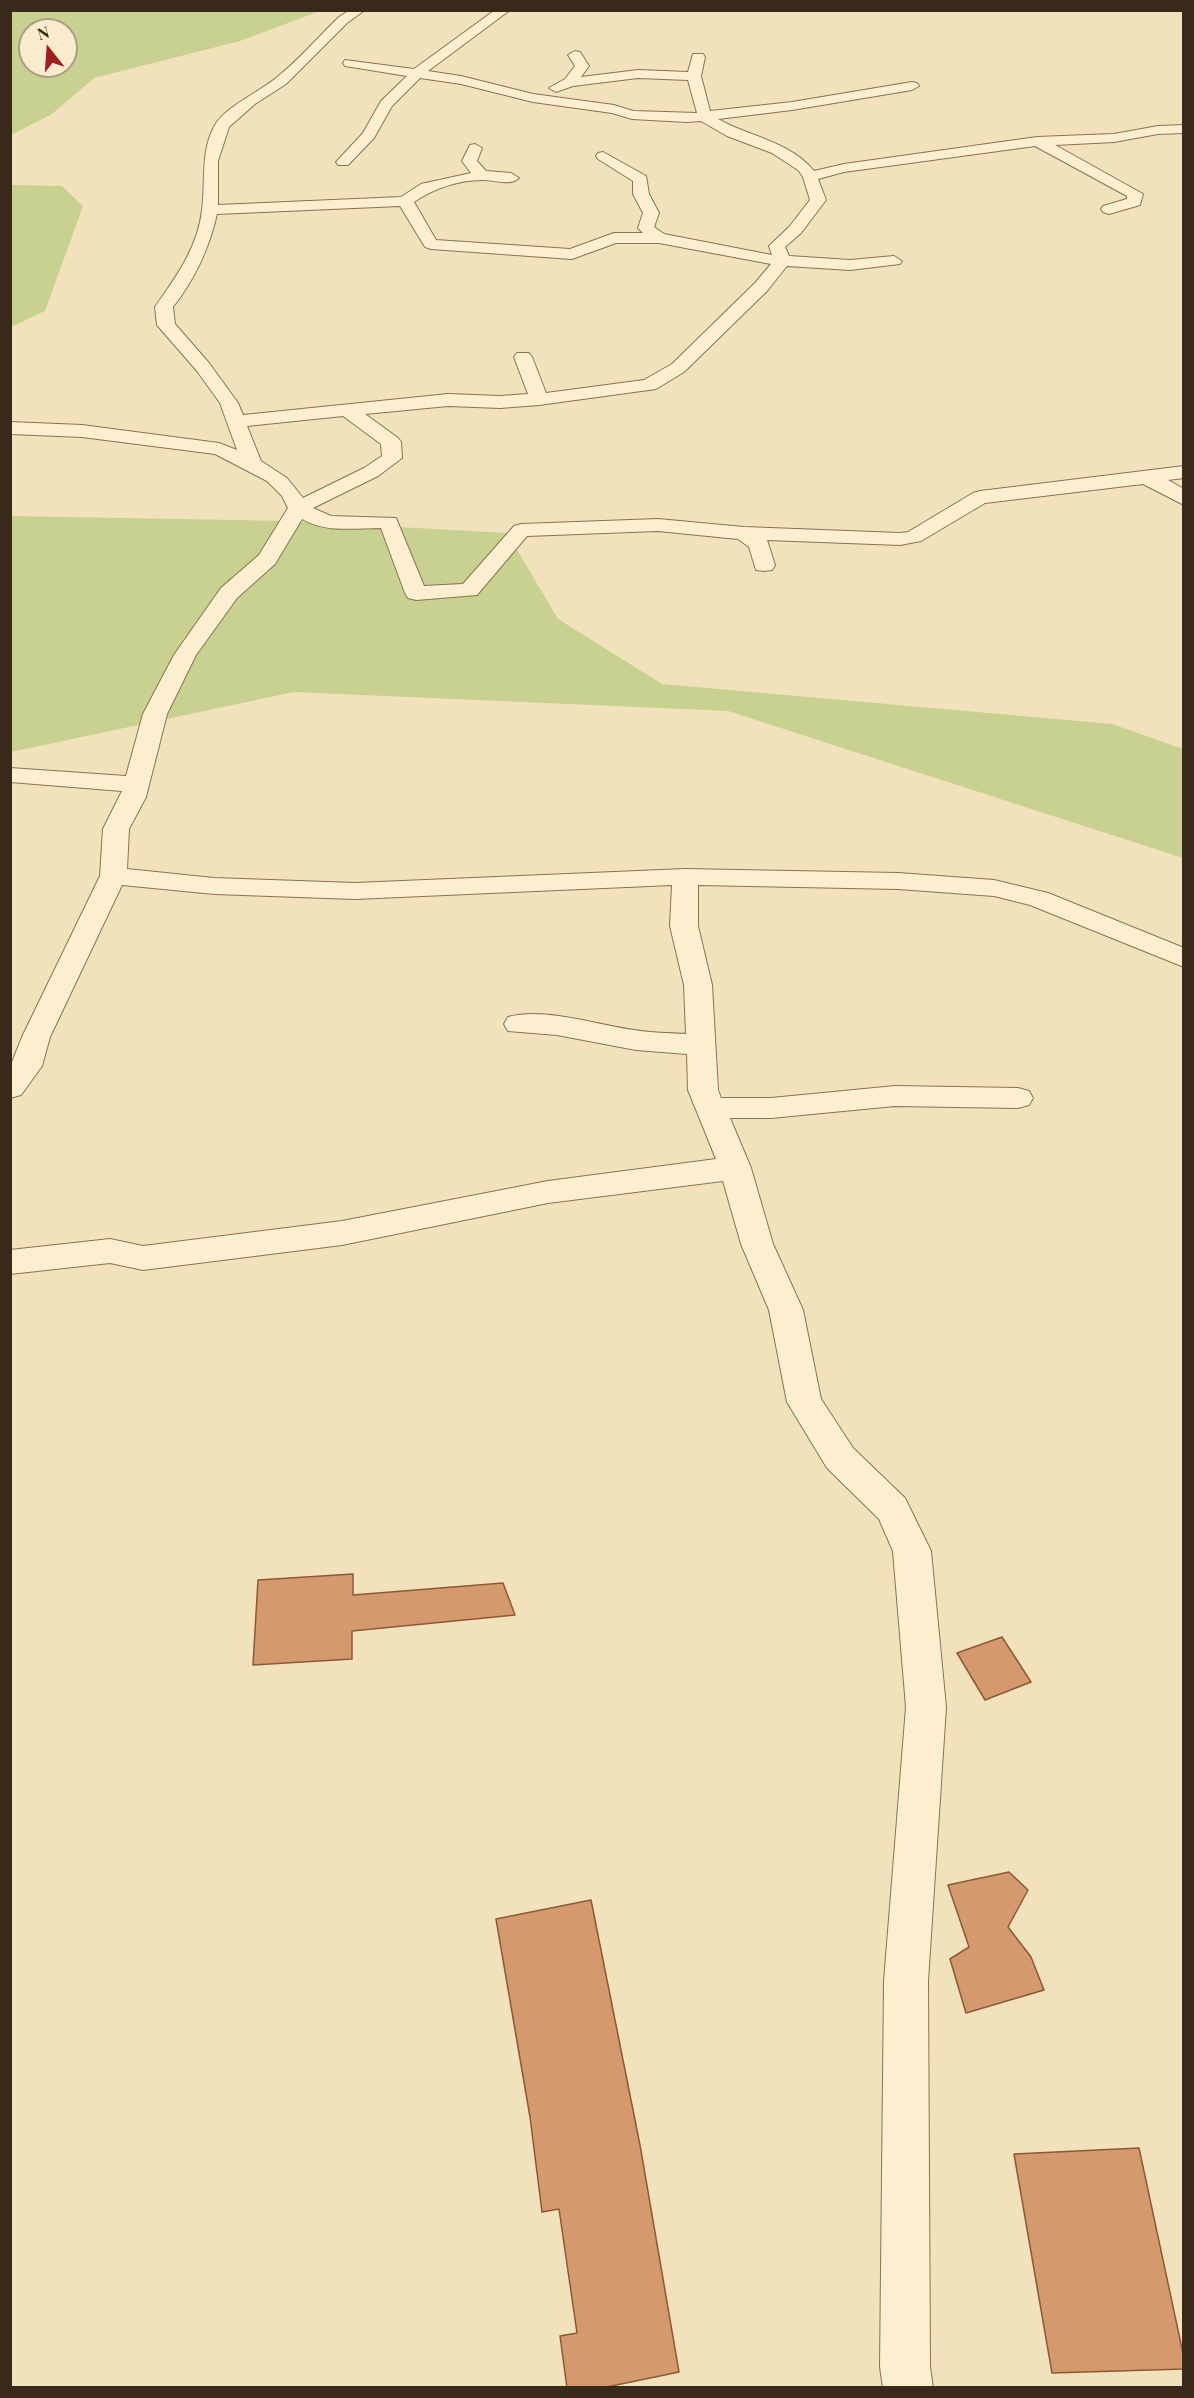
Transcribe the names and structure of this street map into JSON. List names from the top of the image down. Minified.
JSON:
{"north":"top"}
